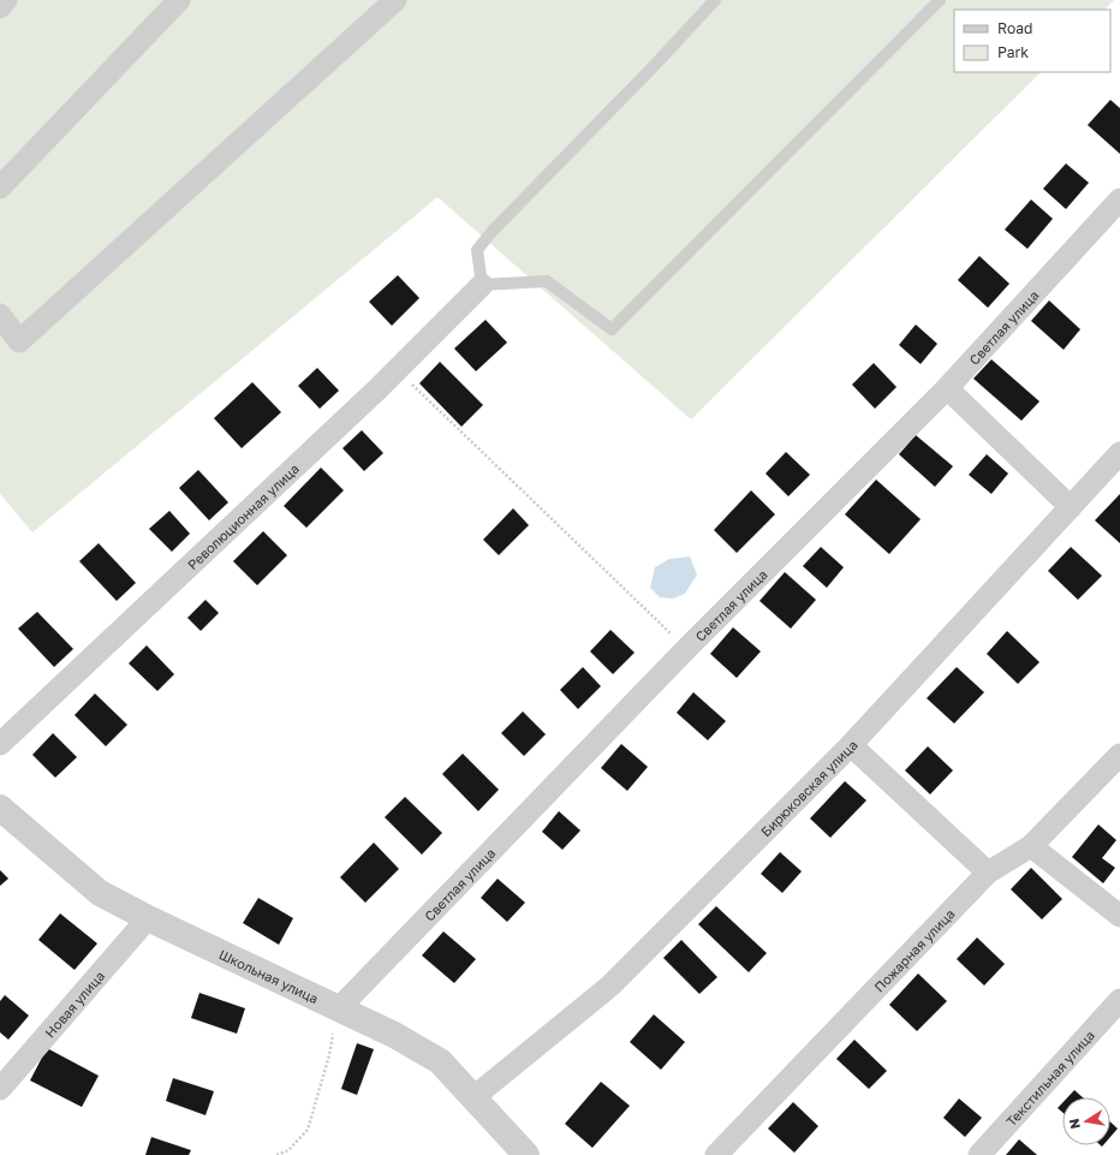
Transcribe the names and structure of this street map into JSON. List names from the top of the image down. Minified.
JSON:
{"streets":{"street":["Светлая улица","Революционная улица","Бирюковская улица","Пожарная улица","Школьная улица","Новая улица","Текстильная улица"]},"crossings":[["Светлая улица","Школьная улица"],["Бирюковская улица","Школьная улица"],["Школьная улица","Новая улица"]],"legend":["Road","Park"],"north":"left"}
